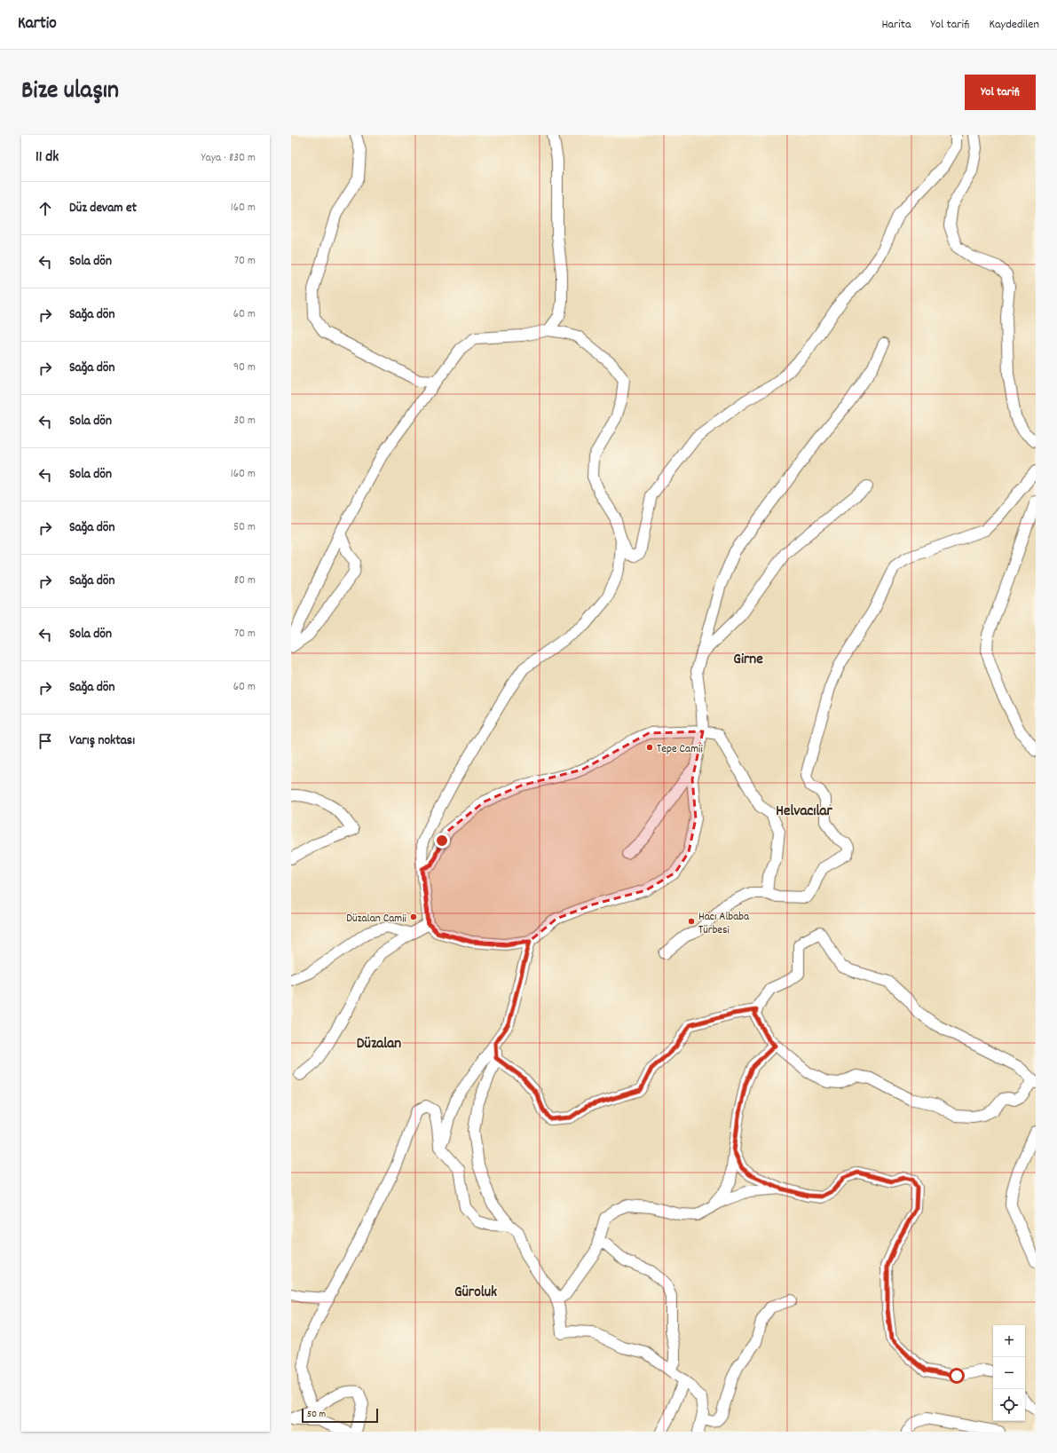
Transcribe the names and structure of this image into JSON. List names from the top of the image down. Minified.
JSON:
{"districts":["Girne","Helvacılar","Düzalan","Güroluk"],"places":["Tepe Camii","Düzalan Camii","Hacı Albaba Türbesi"],"scale_bar":"50 m","page":{"header":"Kartio","nav":["Harita","Yol tarifi","Kaydedilen"],"title":"Bize ulaşın","buttons":"Yol tarifi","heading":["11 dk","Yaya · 830 m"],"list":[["Düz devam et","160 m"],["Sola dön","70 m"],["Sağa dön","60 m"],["Sağa dön","90 m"],["Sola dön","30 m"],["Sola dön","160 m"],["Sağa dön","50 m"],["Sağa dön","80 m"],["Sola dön","70 m"],["Sağa dön","60 m"],"Varış noktası"],"map_buttons":["+","−"],"scale":"50 m"}}
